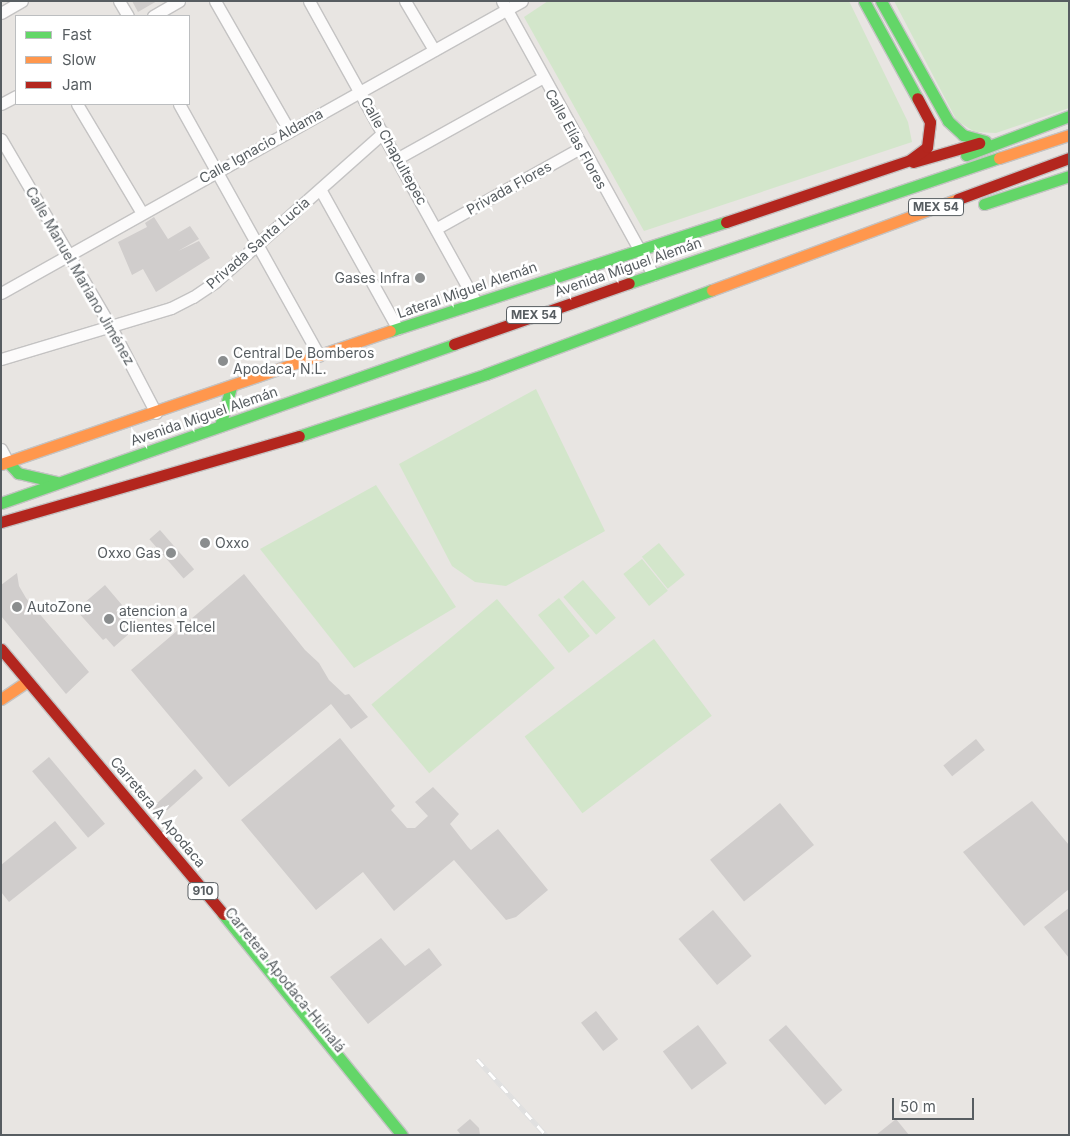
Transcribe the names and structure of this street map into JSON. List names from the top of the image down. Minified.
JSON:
{"streets":{"main road":["MEX 54","Avenida Miguel Alemán","Lateral Miguel Alemán","Carretera A Apodaca","910","Carretera Apodaca-Huinalá"],"street":["Calle Elías Flores","Calle Ignacio Aldama","Calle Chapultepec","Privada Flores","Privada Santa Lucia","Calle Manuel Mariano Jiménez"]},"crossings":[["Calle Elías Flores","Calle Ignacio Aldama"],["Calle Elías Flores","Privada Flores"],["Calle Elías Flores","Avenida Miguel Alemán"],["Calle Elías Flores","Lateral Miguel Alemán"],["Calle Ignacio Aldama","Calle Chapultepec"],["Calle Ignacio Aldama","Calle Manuel Mariano Jiménez"],["Calle Chapultepec","Privada Flores"],["Calle Chapultepec","Privada Santa Lucia"],["Calle Chapultepec","Lateral Miguel Alemán"],["Privada Santa Lucia","Calle Manuel Mariano Jiménez"],["Calle Manuel Mariano Jiménez","Lateral Miguel Alemán"]],"places":["Gases Infra","Central De Bomberos Apodaca, N.L.","Oxxo","Oxxo Gas","AutoZone","atencion a Clientes Telcel"],"legend":["Fast","Slow","Jam"],"scale_bar":"50 m"}
